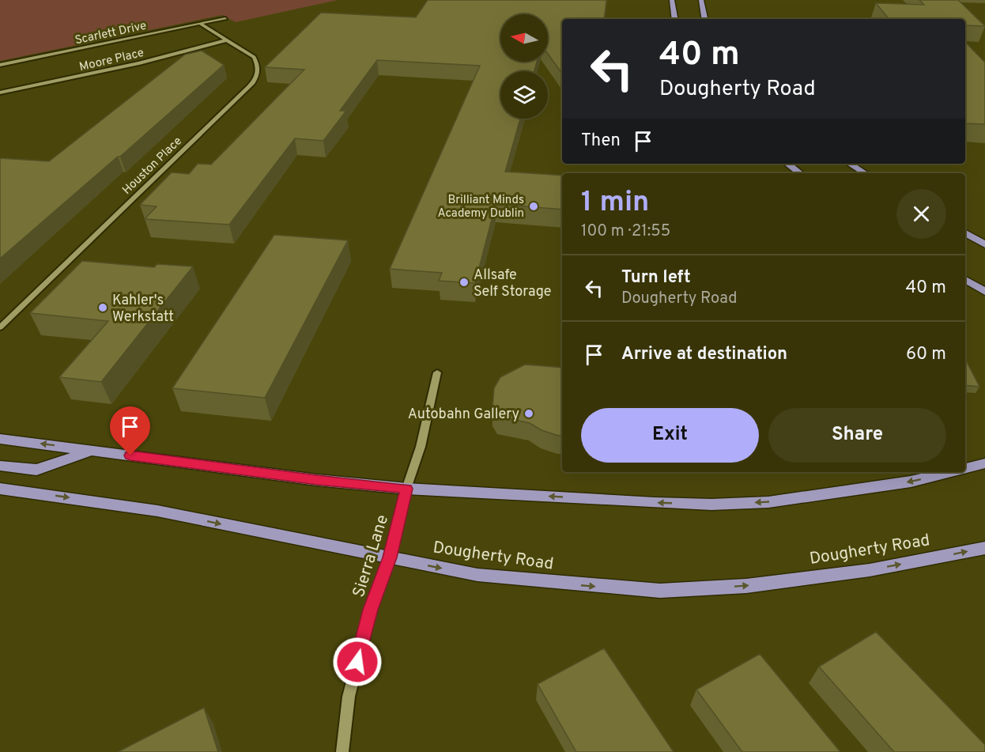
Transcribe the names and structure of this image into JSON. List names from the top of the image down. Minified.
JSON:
{"streets":{"main road":["Dougherty Road"],"street":["Scarlett Drive","Moore Place","Houston Place","Sierra Lane"]},"crossings":[["Scarlett Drive","Houston Place"],["Moore Place","Houston Place"],["Dougherty Road","Sierra Lane"]],"places":["Brilliant Minds Academy Dublin","Allsafe Self Storage","Kahler's Werkstatt","Autobahn Gallery"],"north":"left","page":{"turn":["40 m","Dougherty Road"],"then":"Then","heading":["1 min","100 m · 21:55"],"list":[{"name":"Turn left","note":"Dougherty Road","value":"40 m"},{"name":"Arrive at destination","value":"60 m"}],"buttons":["Exit","Share"]}}
